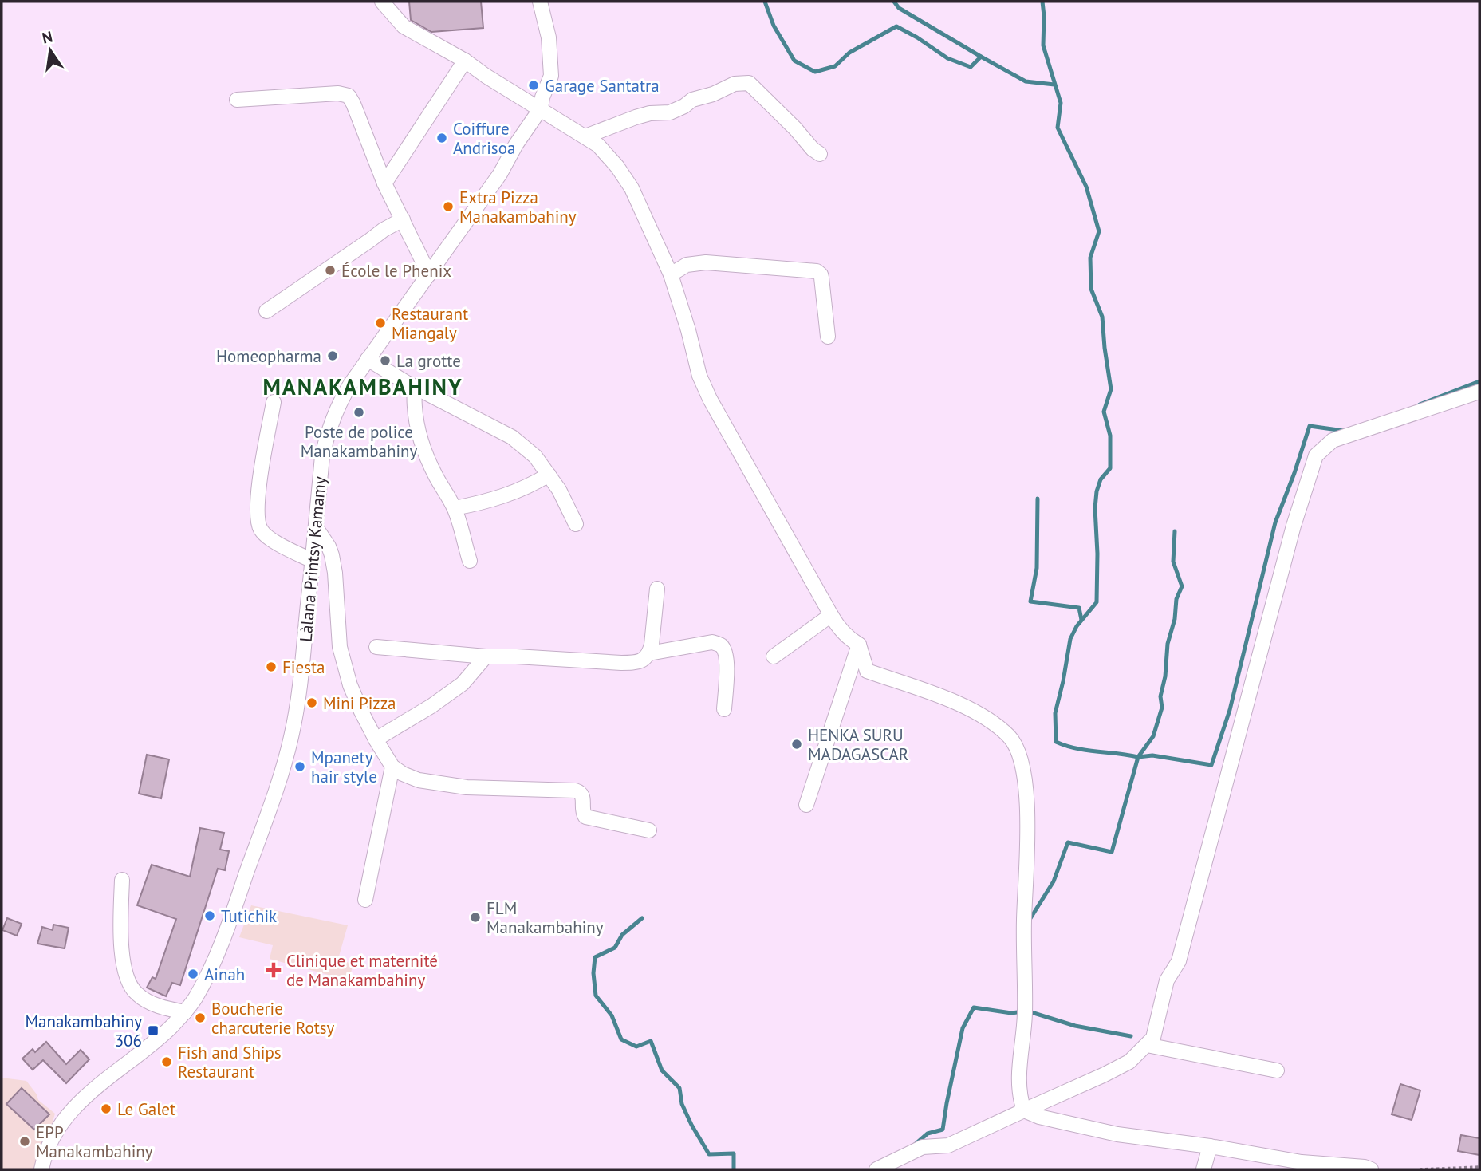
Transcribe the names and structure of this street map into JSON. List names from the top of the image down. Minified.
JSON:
{"streets":{"street":["Làlana Printsy Kamamy"]},"districts":["MANAKAMBAHINY"],"places":{"other":["Garage Santatra","Coiffure Andrisoa","Extra Pizza Manakambahiny","École le Phenix","Restaurant Miangaly","Homeopharma","La grotte","Poste de police Manakambahiny","Fiesta","Mini Pizza","HENKA SURU MADAGASCAR","Mpanety hair style","Tutichik","FLM Manakambahiny","Ainah","Boucherie charcuterie Rotsy","Fish and Ships Restaurant","Le Galet","EPP Manakambahiny"],"health":["Clinique et maternité de Manakambahiny"],"transit":["Manakambahiny 306"]},"north":"top"}
